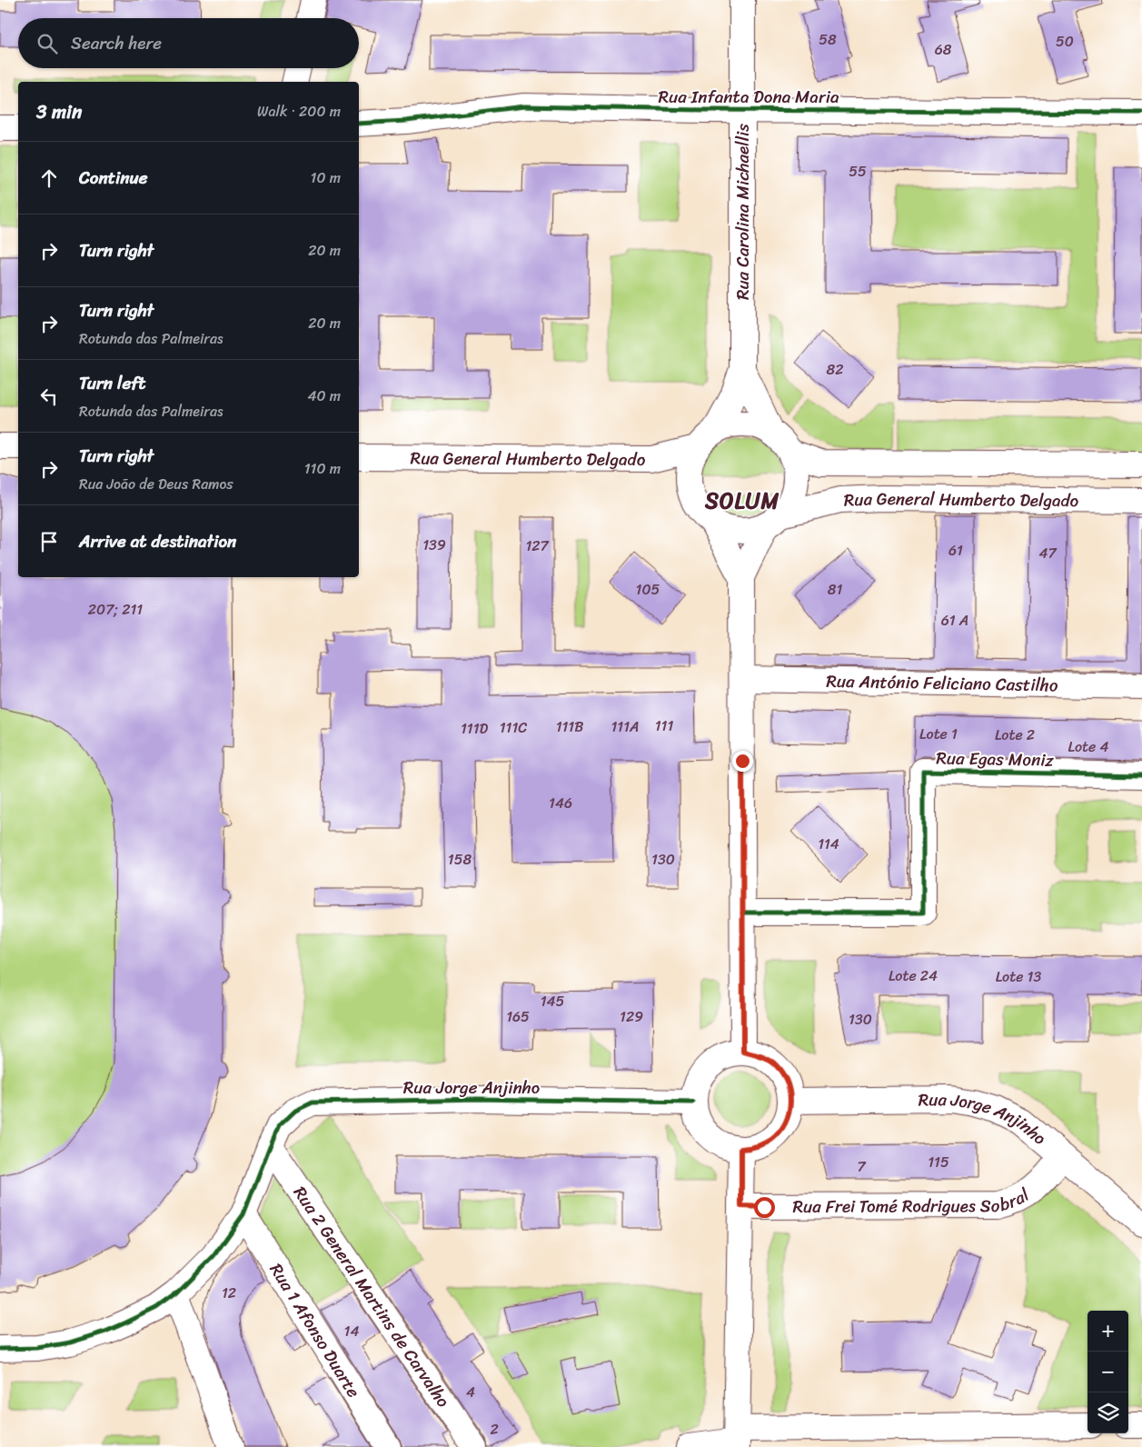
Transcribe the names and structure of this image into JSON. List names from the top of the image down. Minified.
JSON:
{"streets":{"street":["Rua Infanta Dona Maria","Rua Carolina Michaellis","Rua General Humberto Delgado","Rua António Feliciano Castilho","Rua Egas Moniz","Rua Jorge Anjinho","Rua Frei Tomé Rodrigues Sobral","Rua 2 General Martins de Carvalho","Rua 1 Afonso Duarte"]},"crossings":[["Rua Infanta Dona Maria","Rua Carolina Michaellis"],["Rua Carolina Michaellis","Rua General Humberto Delgado"],["Rua Jorge Anjinho","Rua Frei Tomé Rodrigues Sobral"],["Rua Jorge Anjinho","Rua 2 General Martins de Carvalho"],["Rua Jorge Anjinho","Rua 1 Afonso Duarte"]],"districts":["SOLUM"],"house_numbers":["58","50","68","55","82","139","127","61","47","105","81","207; 211","61 A","111","111B","111A","111C","111D","Lote 1","Lote 2","Lote 4","146","114","158","130","Lote 24","Lote 13","145","165","129","130","115","7","12","14","4","2"],"page":{"search":"Search here","heading":["3 min","Walk · 200 m"],"list":[["Continue","10 m"],["Turn right","20 m"],["Turn right","Rotunda das Palmeiras","20 m"],["Turn left","Rotunda das Palmeiras","40 m"],["Turn right","Rua João de Deus Ramos","110 m"],"Arrive at destination"],"map_buttons":["+","−"]}}
